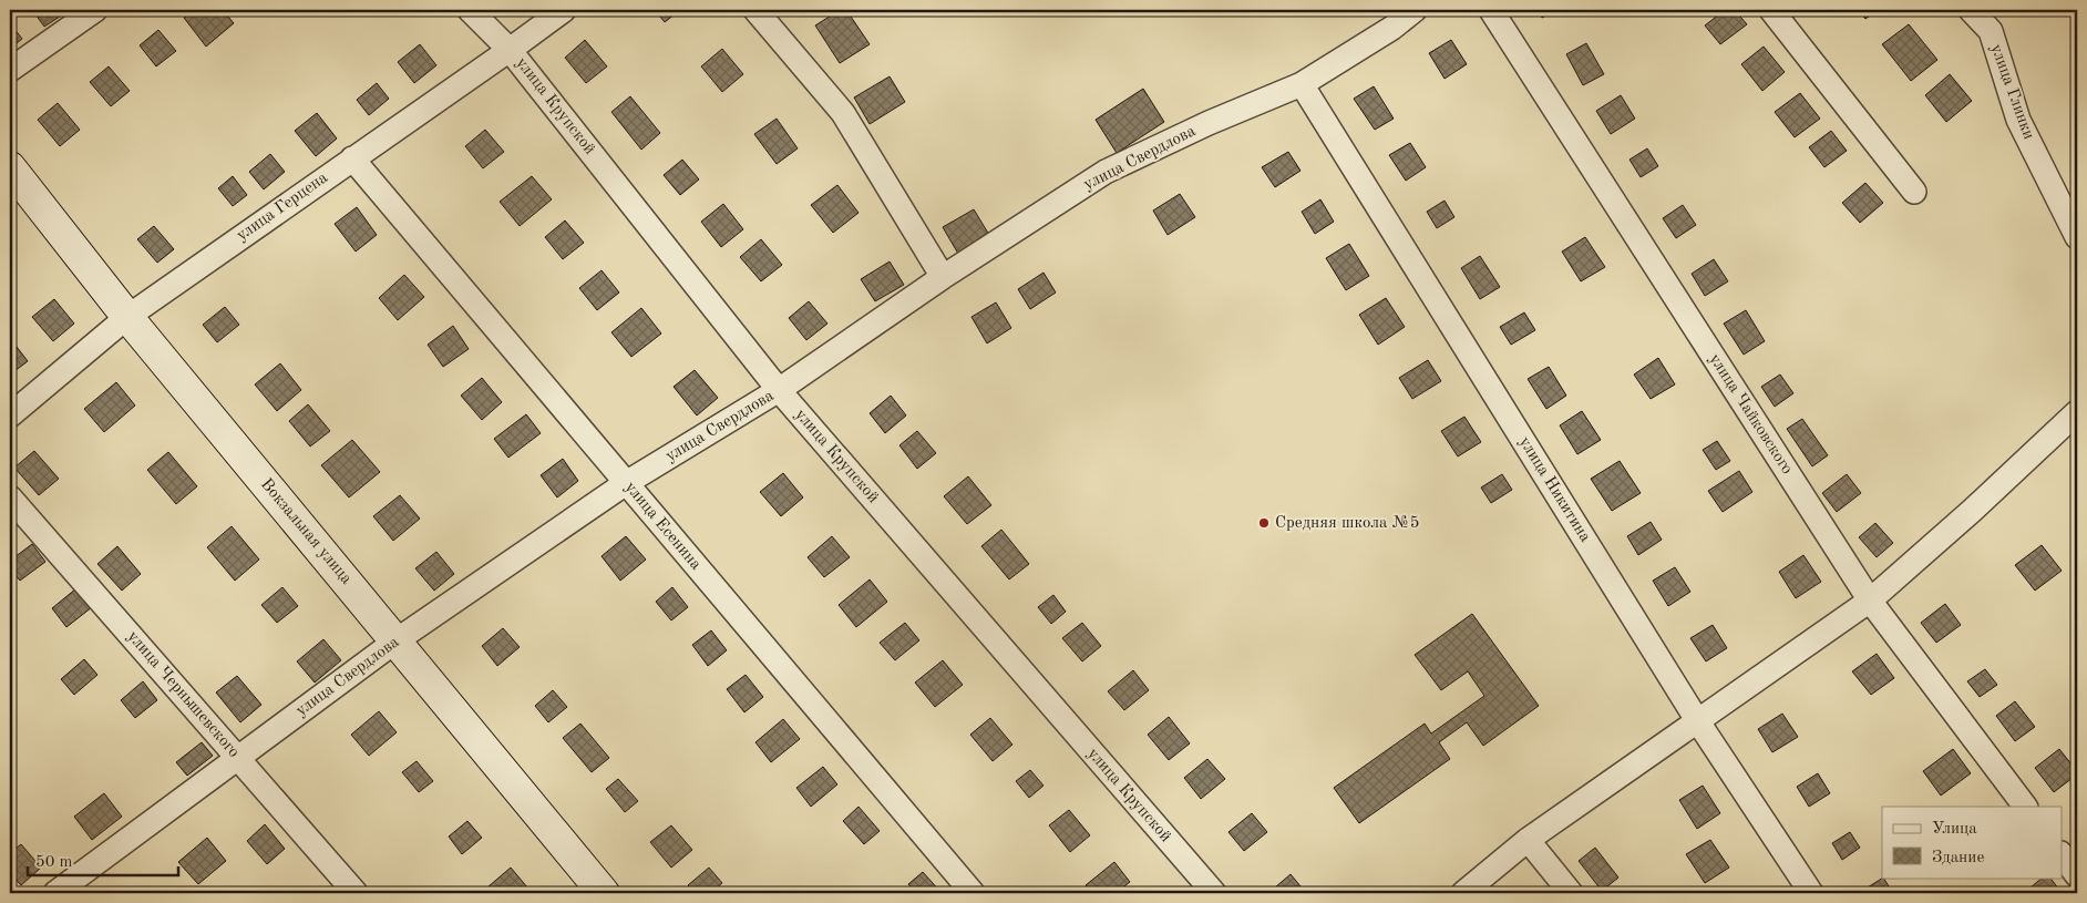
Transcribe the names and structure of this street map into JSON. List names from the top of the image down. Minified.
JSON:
{"streets":{"main road":["Вокзальная улица"],"street":["улица Глинки","улица Крупской","улица Свердлова","улица Герцена","улица Чайковского","улица Никитина","улица Есенина","улица Чернышевского"]},"crossings":[["улица Крупской","улица Свердлова"],["улица Крупской","улица Герцена"],["улица Свердлова","улица Никитина"],["улица Свердлова","улица Есенина"],["улица Свердлова","Вокзальная улица"],["улица Свердлова","улица Чернышевского"],["улица Герцена","улица Есенина"],["улица Герцена","Вокзальная улица"]],"places":["Средняя школа №5"],"legend":["Улица","Здание"],"scale_bar":"50 m"}
